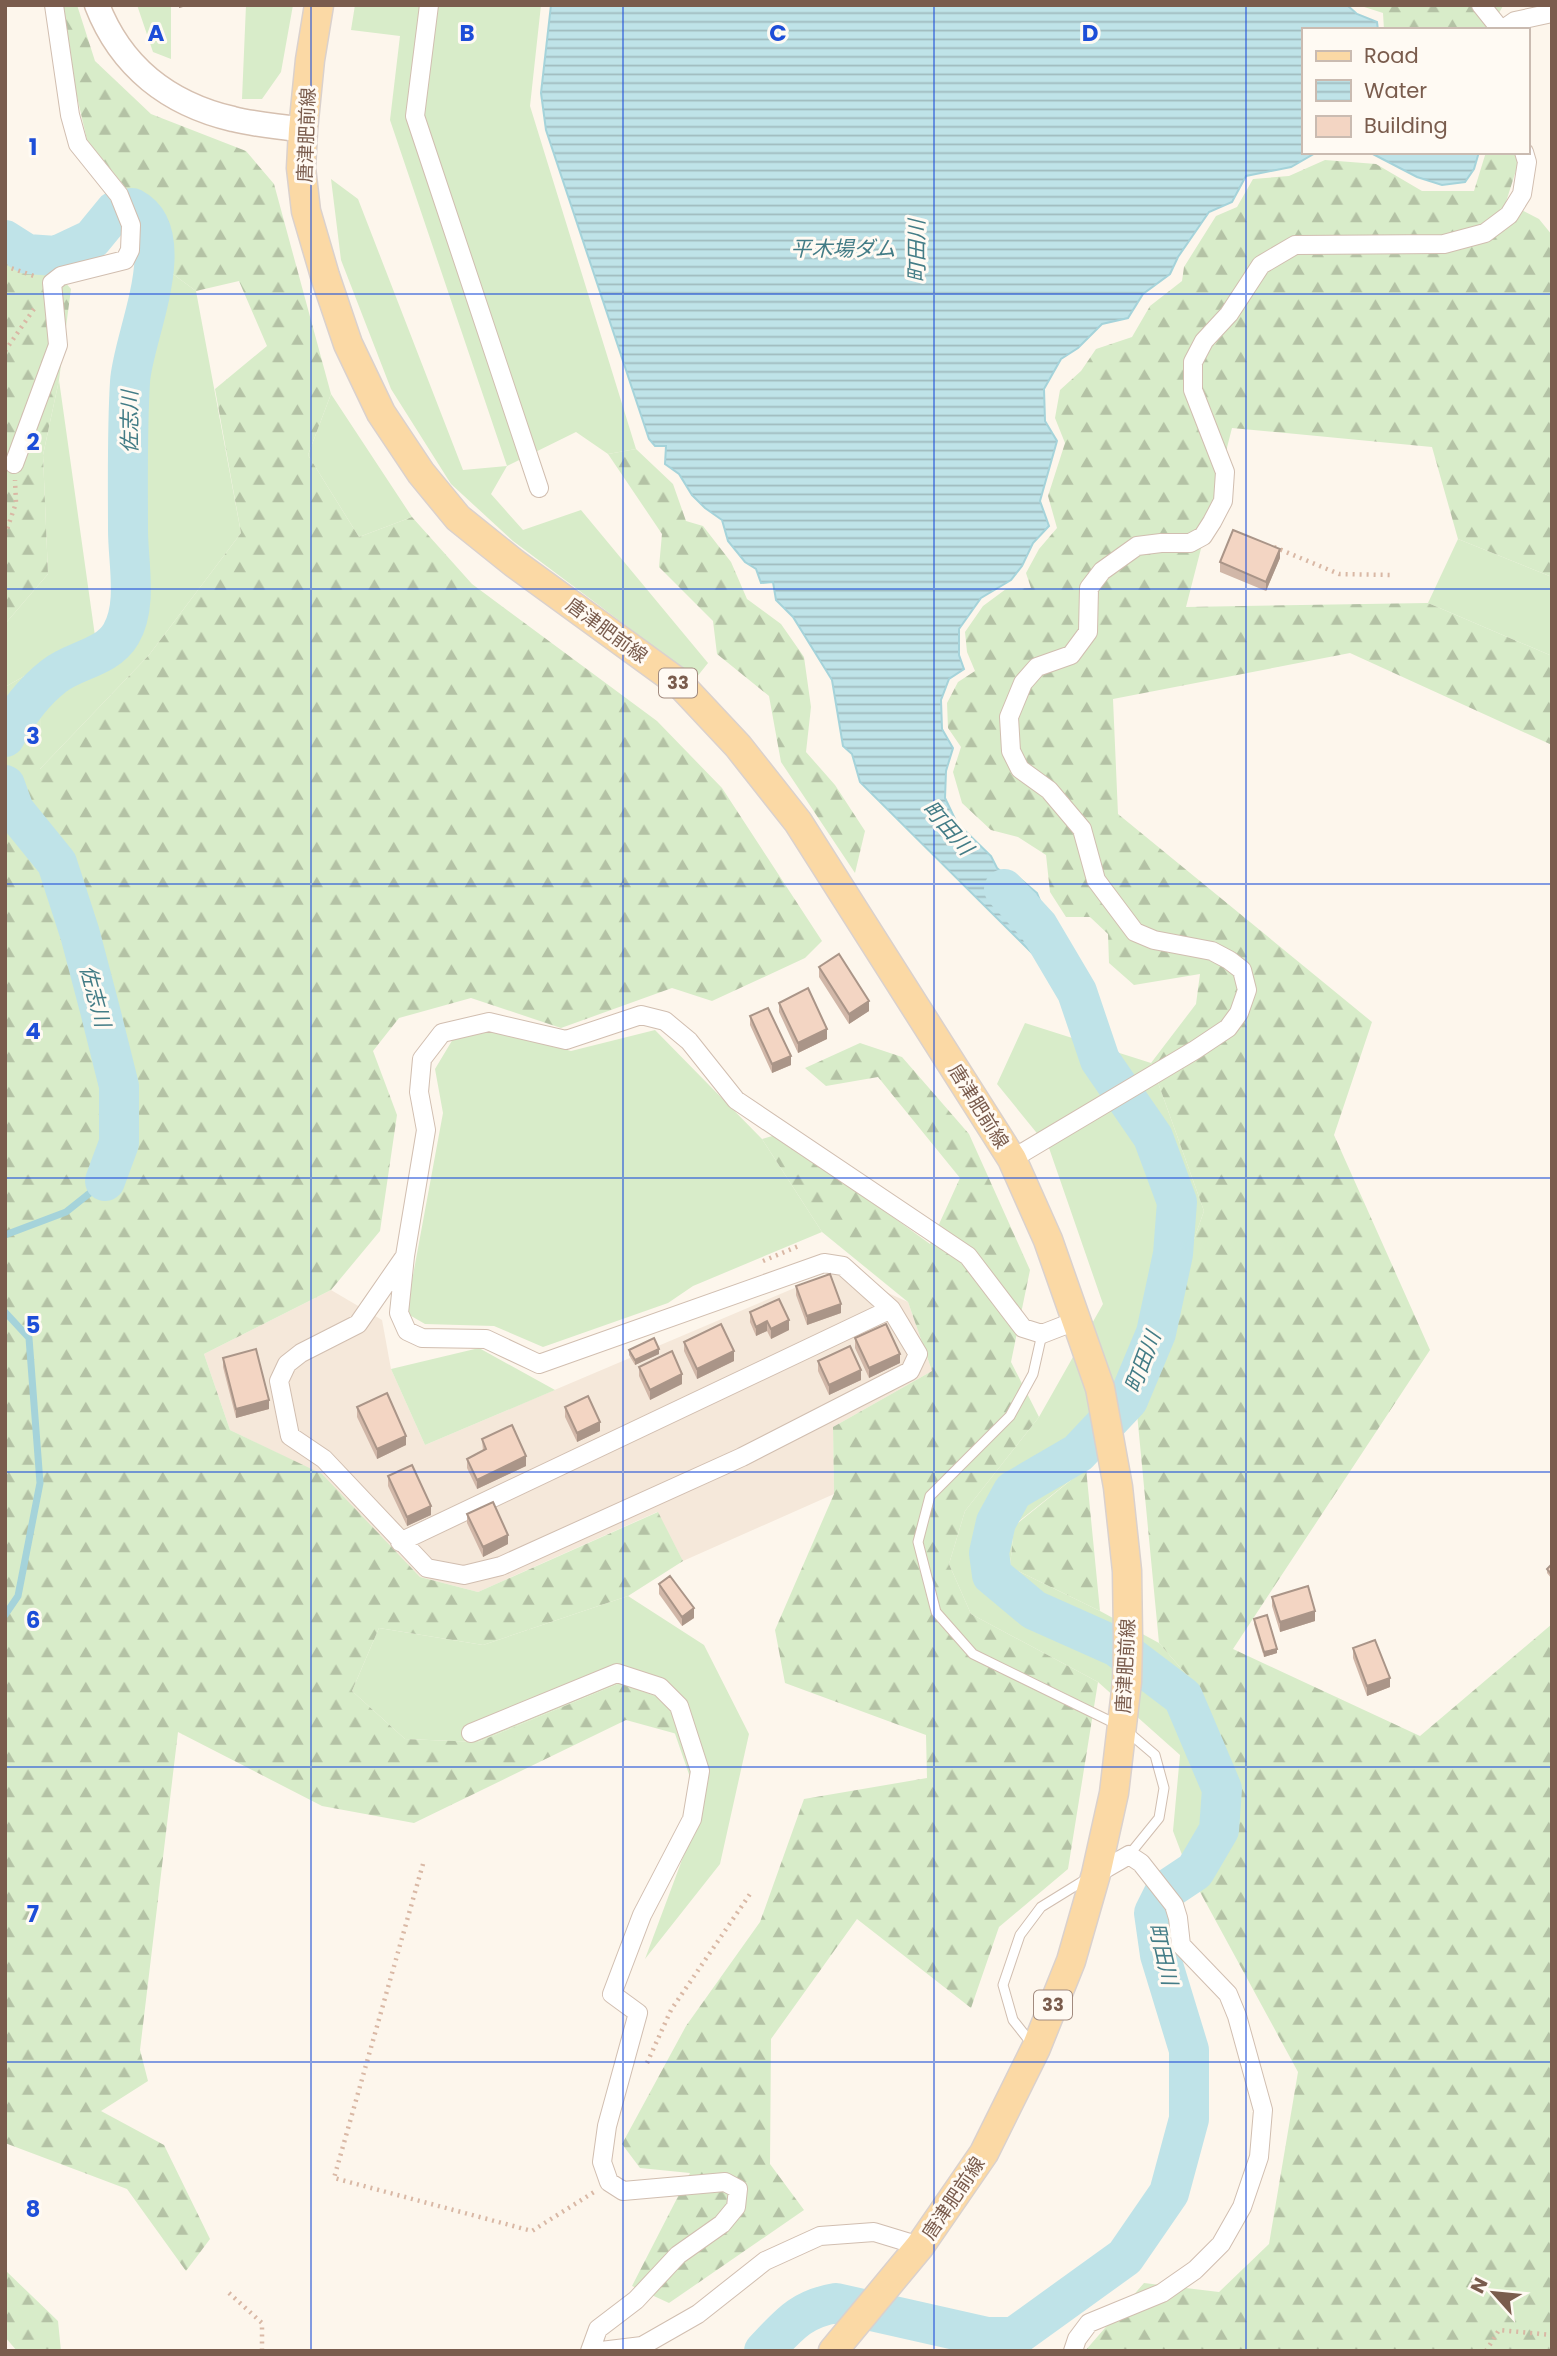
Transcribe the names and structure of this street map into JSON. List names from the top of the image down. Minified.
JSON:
{"streets":{"main road":["唐津肥前線","33"]},"water":["平木場ダム","町田川","佐志川"],"legend":["Road","Water","Building"],"north":"top left","grid":{"columns":["A","B","C","D"],"rows":["1","2","3","4","5","6","7","8"]}}
